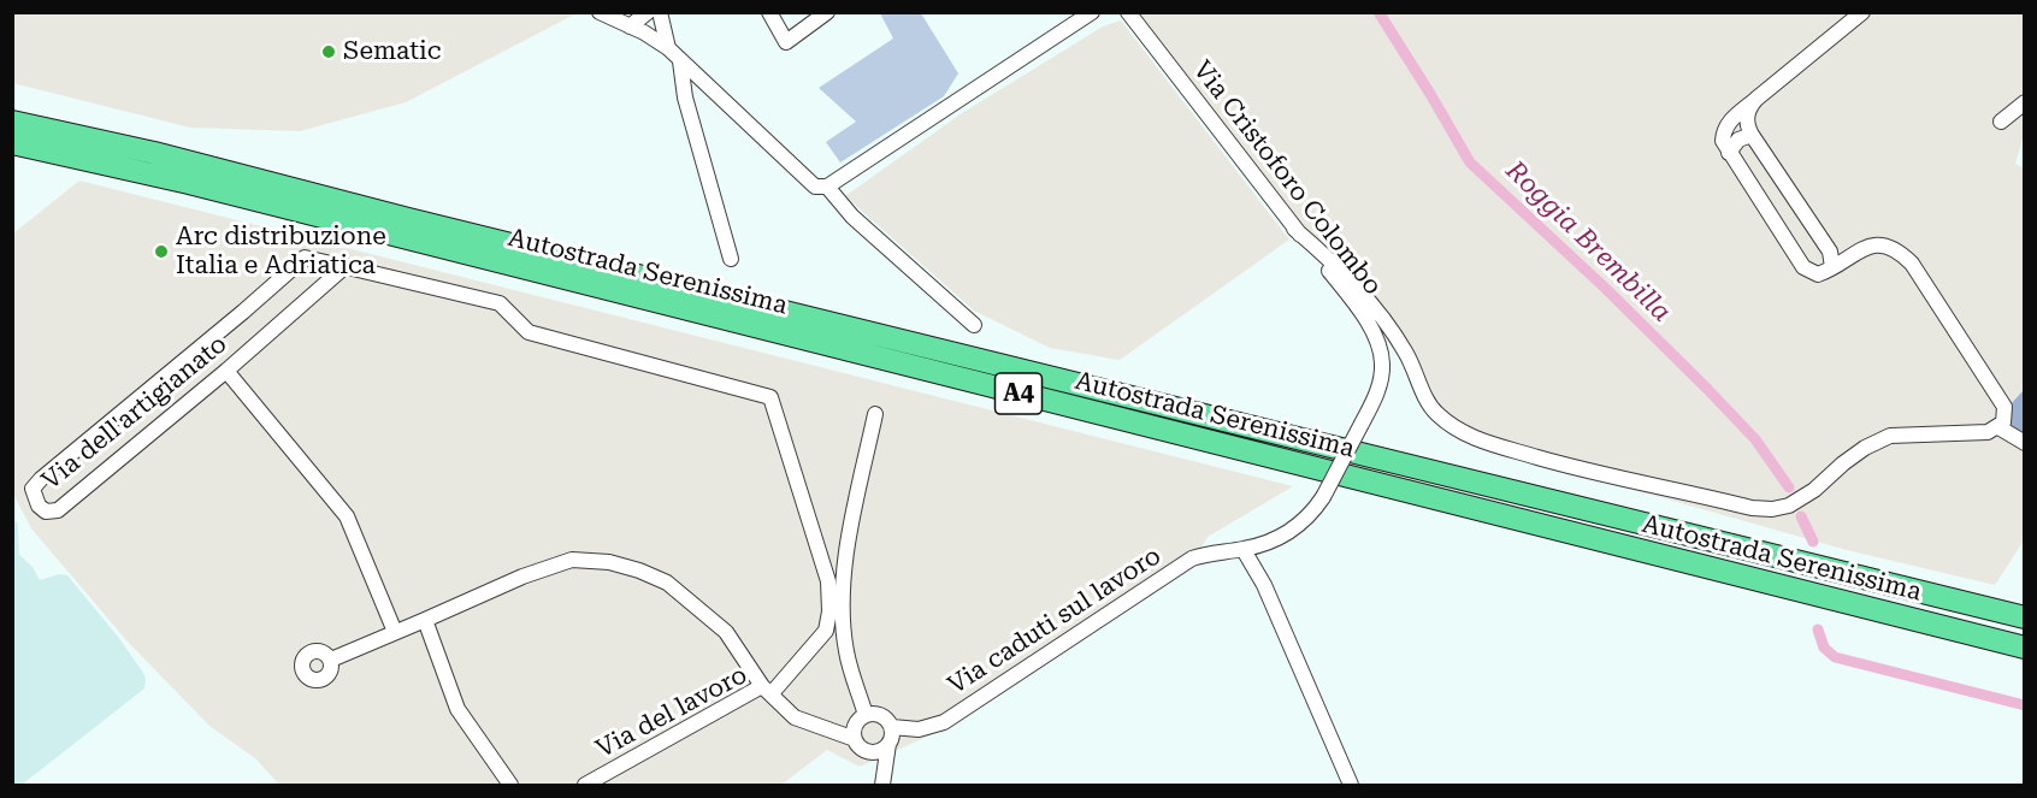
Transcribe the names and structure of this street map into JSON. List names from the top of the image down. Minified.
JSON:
{"streets":{"highway":["Autostrada Serenissima","A4"],"street":["Via Cristoforo Colombo","Via dell'artigianato","Via caduti sul lavoro","Via del lavoro"]},"crossings":[["Via Cristoforo Colombo","Via caduti sul lavoro"],["Via dell'artigianato","Via del lavoro"],["Via caduti sul lavoro","Via del lavoro"]],"water":["Roggia Brembilla"],"places":["Sematic","Arc distribuzione Italia e Adriatica"]}
